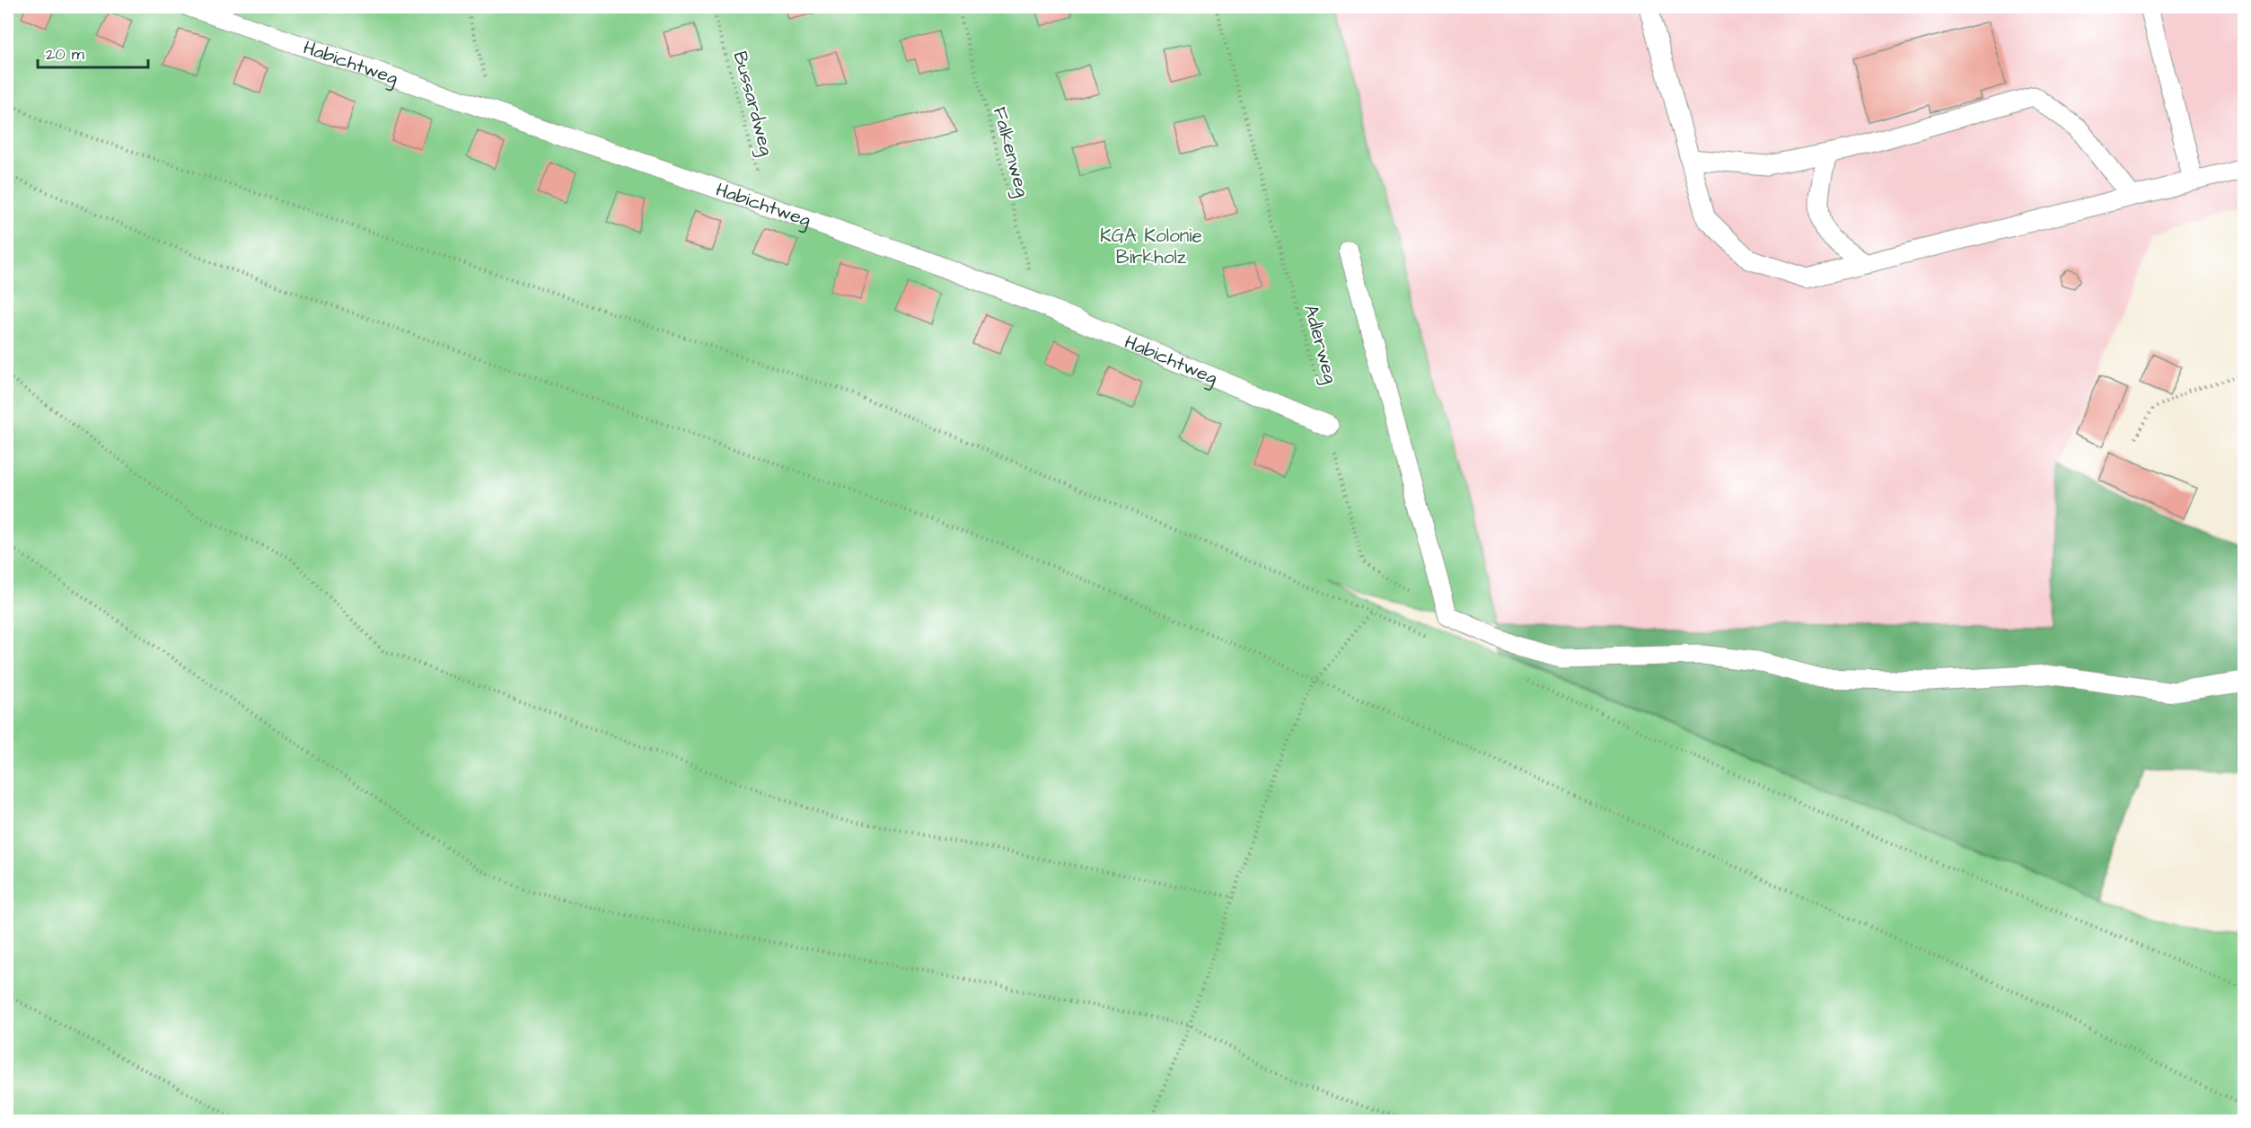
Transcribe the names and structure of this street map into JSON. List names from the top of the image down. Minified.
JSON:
{"streets":{"lane":["Habichtweg"],"path":["Bussardweg","Falkenweg","Adlerweg"]},"crossings":[["Habichtweg","Bussardweg"],["Habichtweg","Falkenweg"],["Habichtweg","Adlerweg"]],"parks":["KGA Kolonie Birkholz"],"scale_bar":"20 m"}
